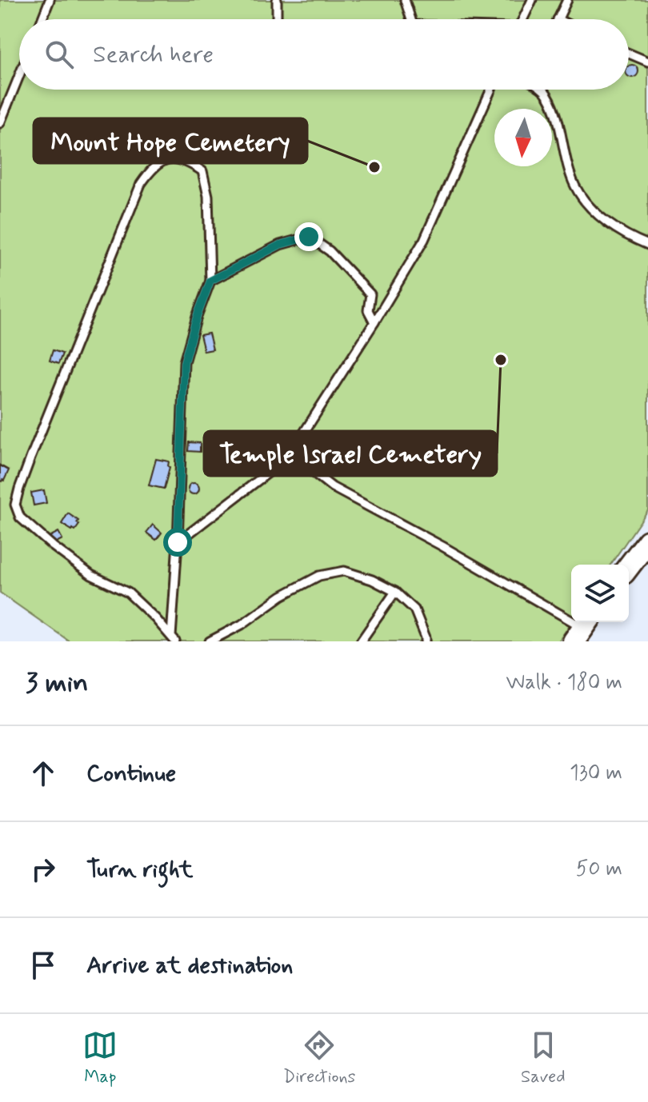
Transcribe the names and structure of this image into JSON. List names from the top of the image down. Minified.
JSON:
{"places":["Mount Hope Cemetery","Temple Israel Cemetery"],"north":"bottom","page":{"search":"Search here","heading":["3 min","Walk · 180 m"],"list":[["Continue","130 m"],["Turn right","50 m"],"Arrive at destination"],"nav":["Map","Directions","Saved"]}}
